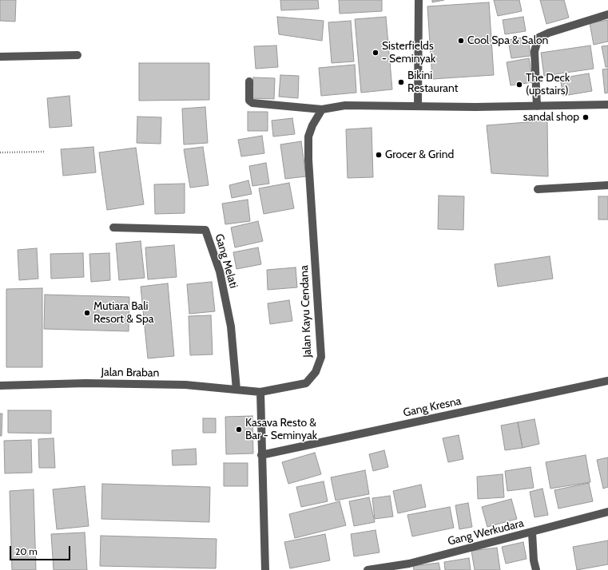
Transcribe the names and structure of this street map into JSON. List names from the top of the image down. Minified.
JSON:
{"streets":{"street":["Gang Melati","Jalan Kayu Cendana","Jalan Braban","Gang Kresna","Gang Werkudara"]},"crossings":[["Gang Melati","Jalan Braban"],["Jalan Kayu Cendana","Jalan Braban"]],"places":["Cool Spa & Salon","Sisterfields - Seminyak","Bikini Restaurant","The Deck (upstairs)","sandal shop","Grocer & Grind","Mutiara Bali Resort & Spa","Kasava Resto & Bar - Seminyak"],"scale_bar":"20 m"}
